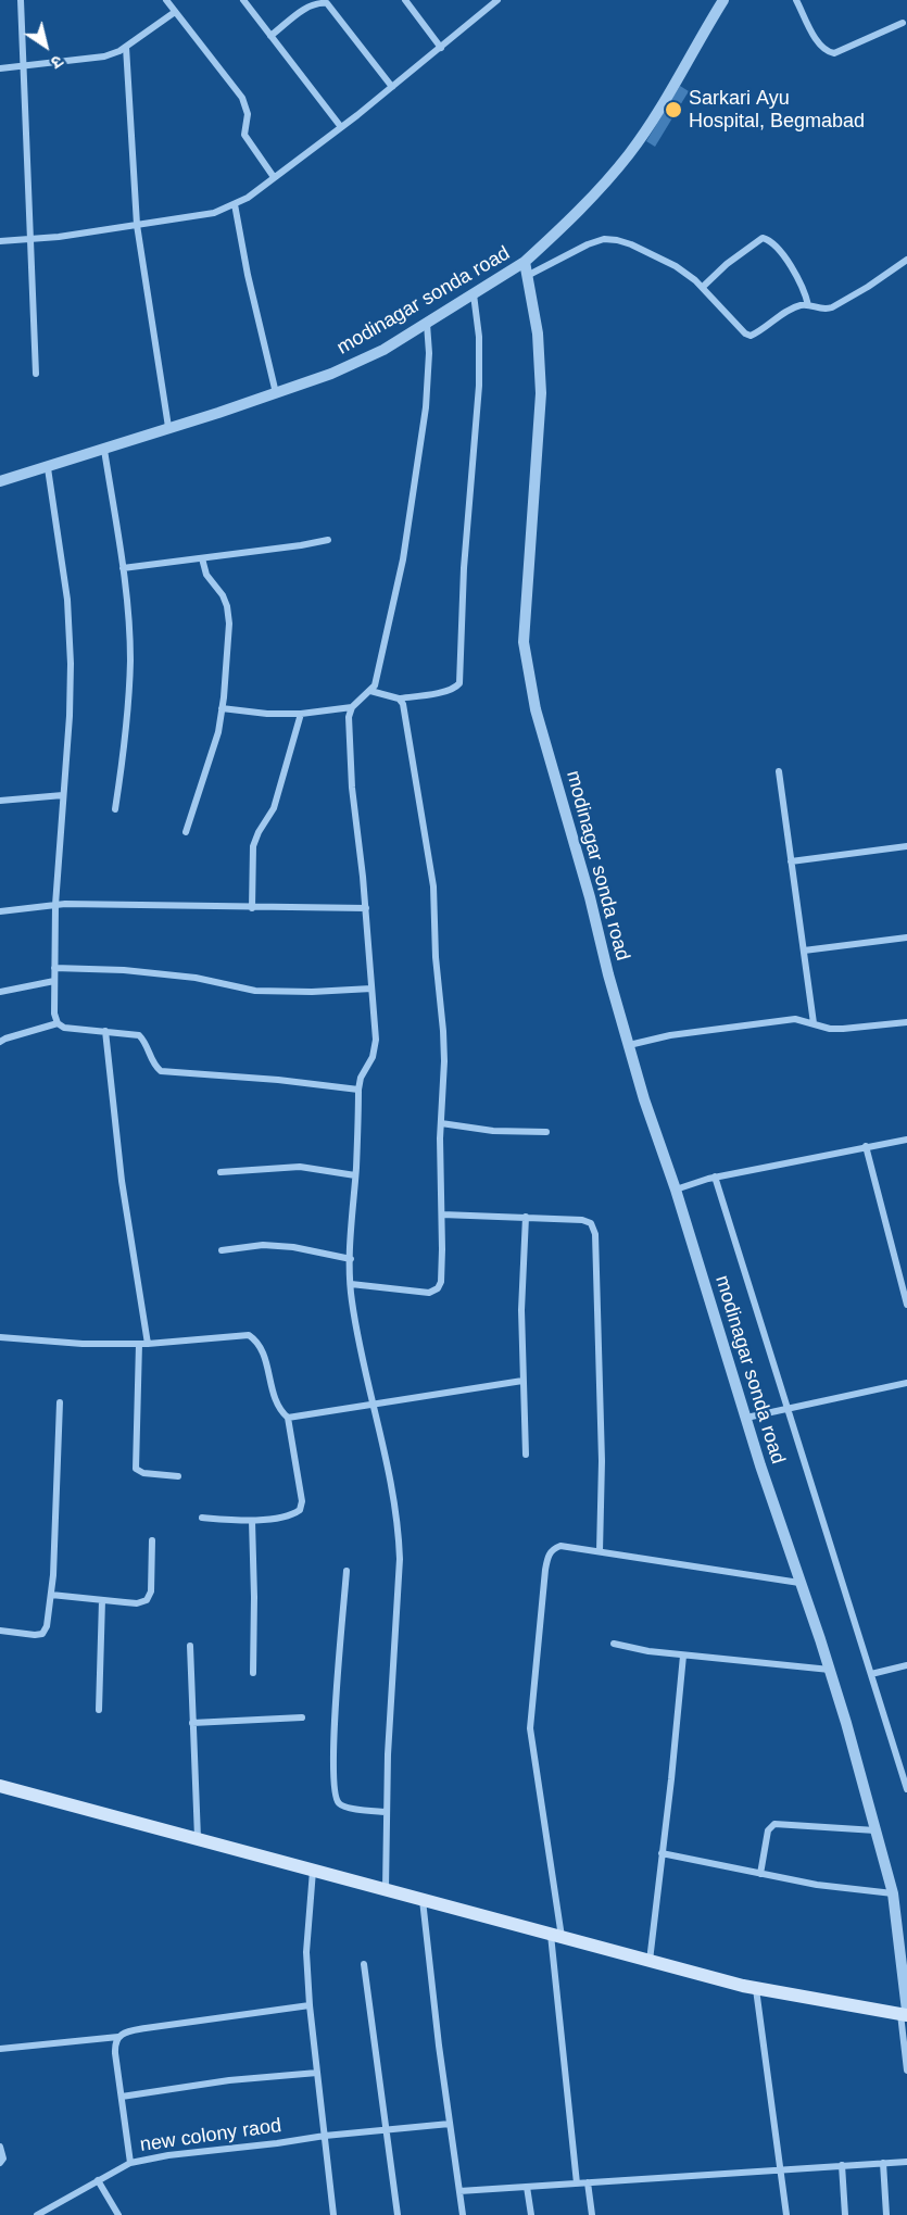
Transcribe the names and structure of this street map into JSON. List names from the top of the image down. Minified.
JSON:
{"streets":{"street":["modinagar sonda road","new colony raod"]},"places":["Sarkari Ayu Hospital, Begmabad"],"north":"bottom right"}
